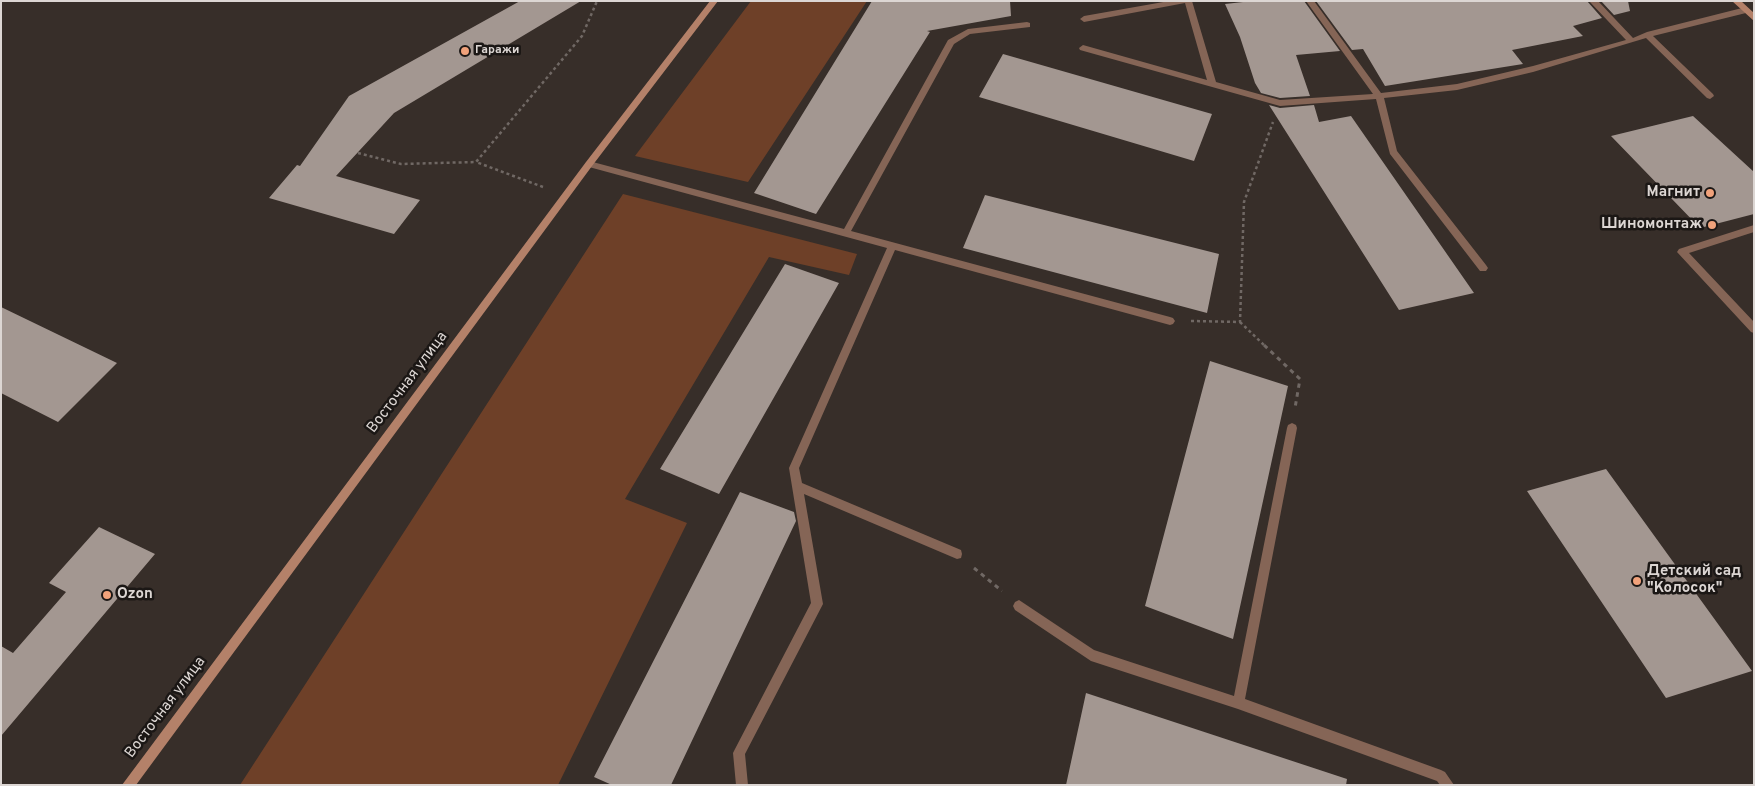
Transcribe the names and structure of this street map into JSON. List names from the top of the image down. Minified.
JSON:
{"streets":{"main road":["Восточная улица"]},"places":["Гаражи","Магнит","Шиномонтаж","Детский сад \"Колосок\"","Ozon"]}
